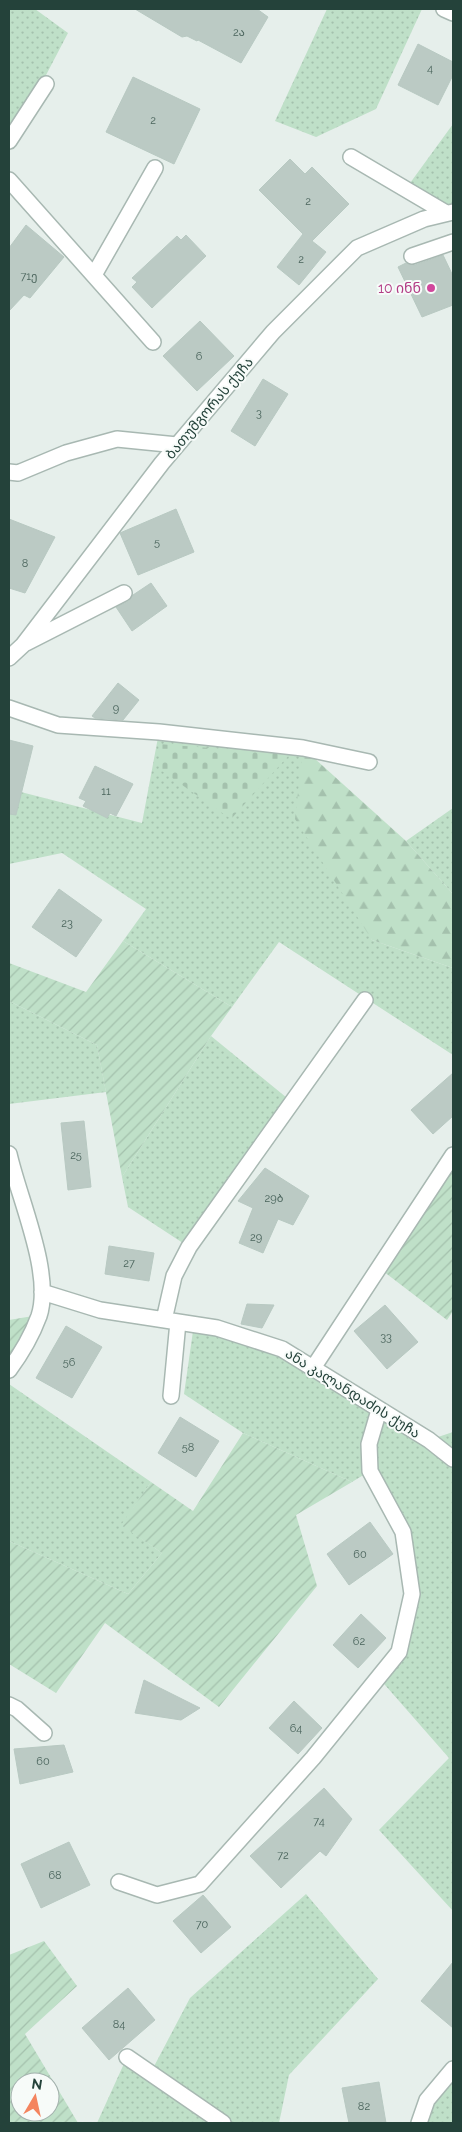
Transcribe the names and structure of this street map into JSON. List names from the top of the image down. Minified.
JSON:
{"streets":{"street":["ბათუმგორას ქუჩა","ანა კალანდაძის ქუჩა"]},"places":["10 ინნ"],"house_numbers":["2ა","4","2","2","2","71ე","6","3","5","8","9","11","23","25","29ბ","29","27","33","56","58","60","62","64","60","74","72","68","70","84","82"],"north":"top"}
